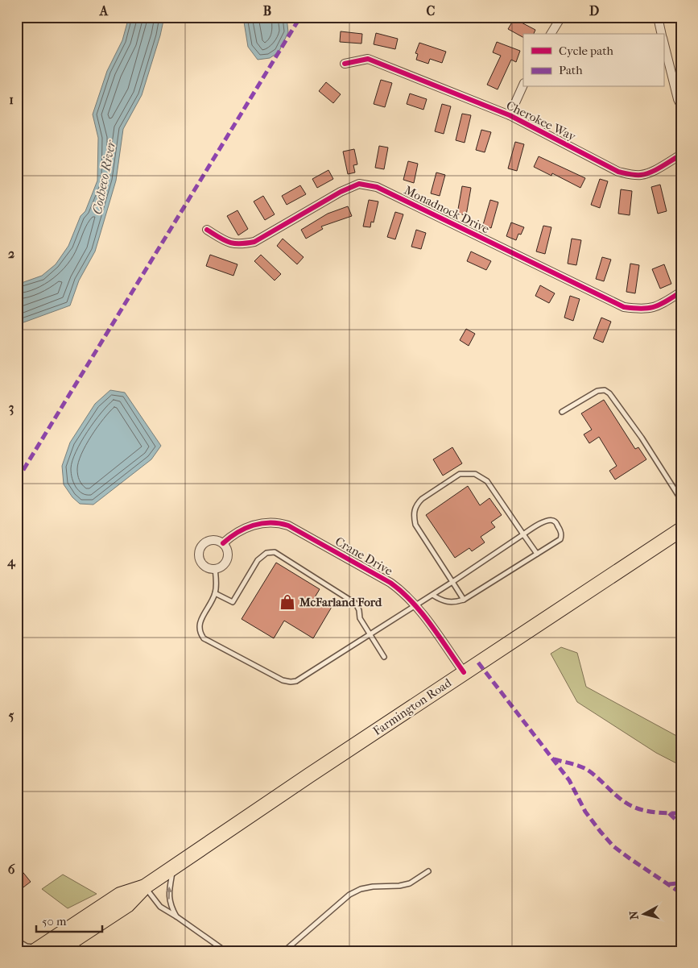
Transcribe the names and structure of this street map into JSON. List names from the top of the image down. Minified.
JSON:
{"streets":{"highway":["Farmington Road"],"street":["Cherokee Way","Monadnock Drive","Crane Drive"]},"crossings":[["Crane Drive","Farmington Road"]],"water":["Cocheco River"],"places":{"shop":["McFarland Ford"]},"legend":["Cycle path","Path"],"scale_bar":"50 m","north":"left","grid":{"columns":["A","B","C","D"],"rows":["1","2","3","4","5","6"]}}
